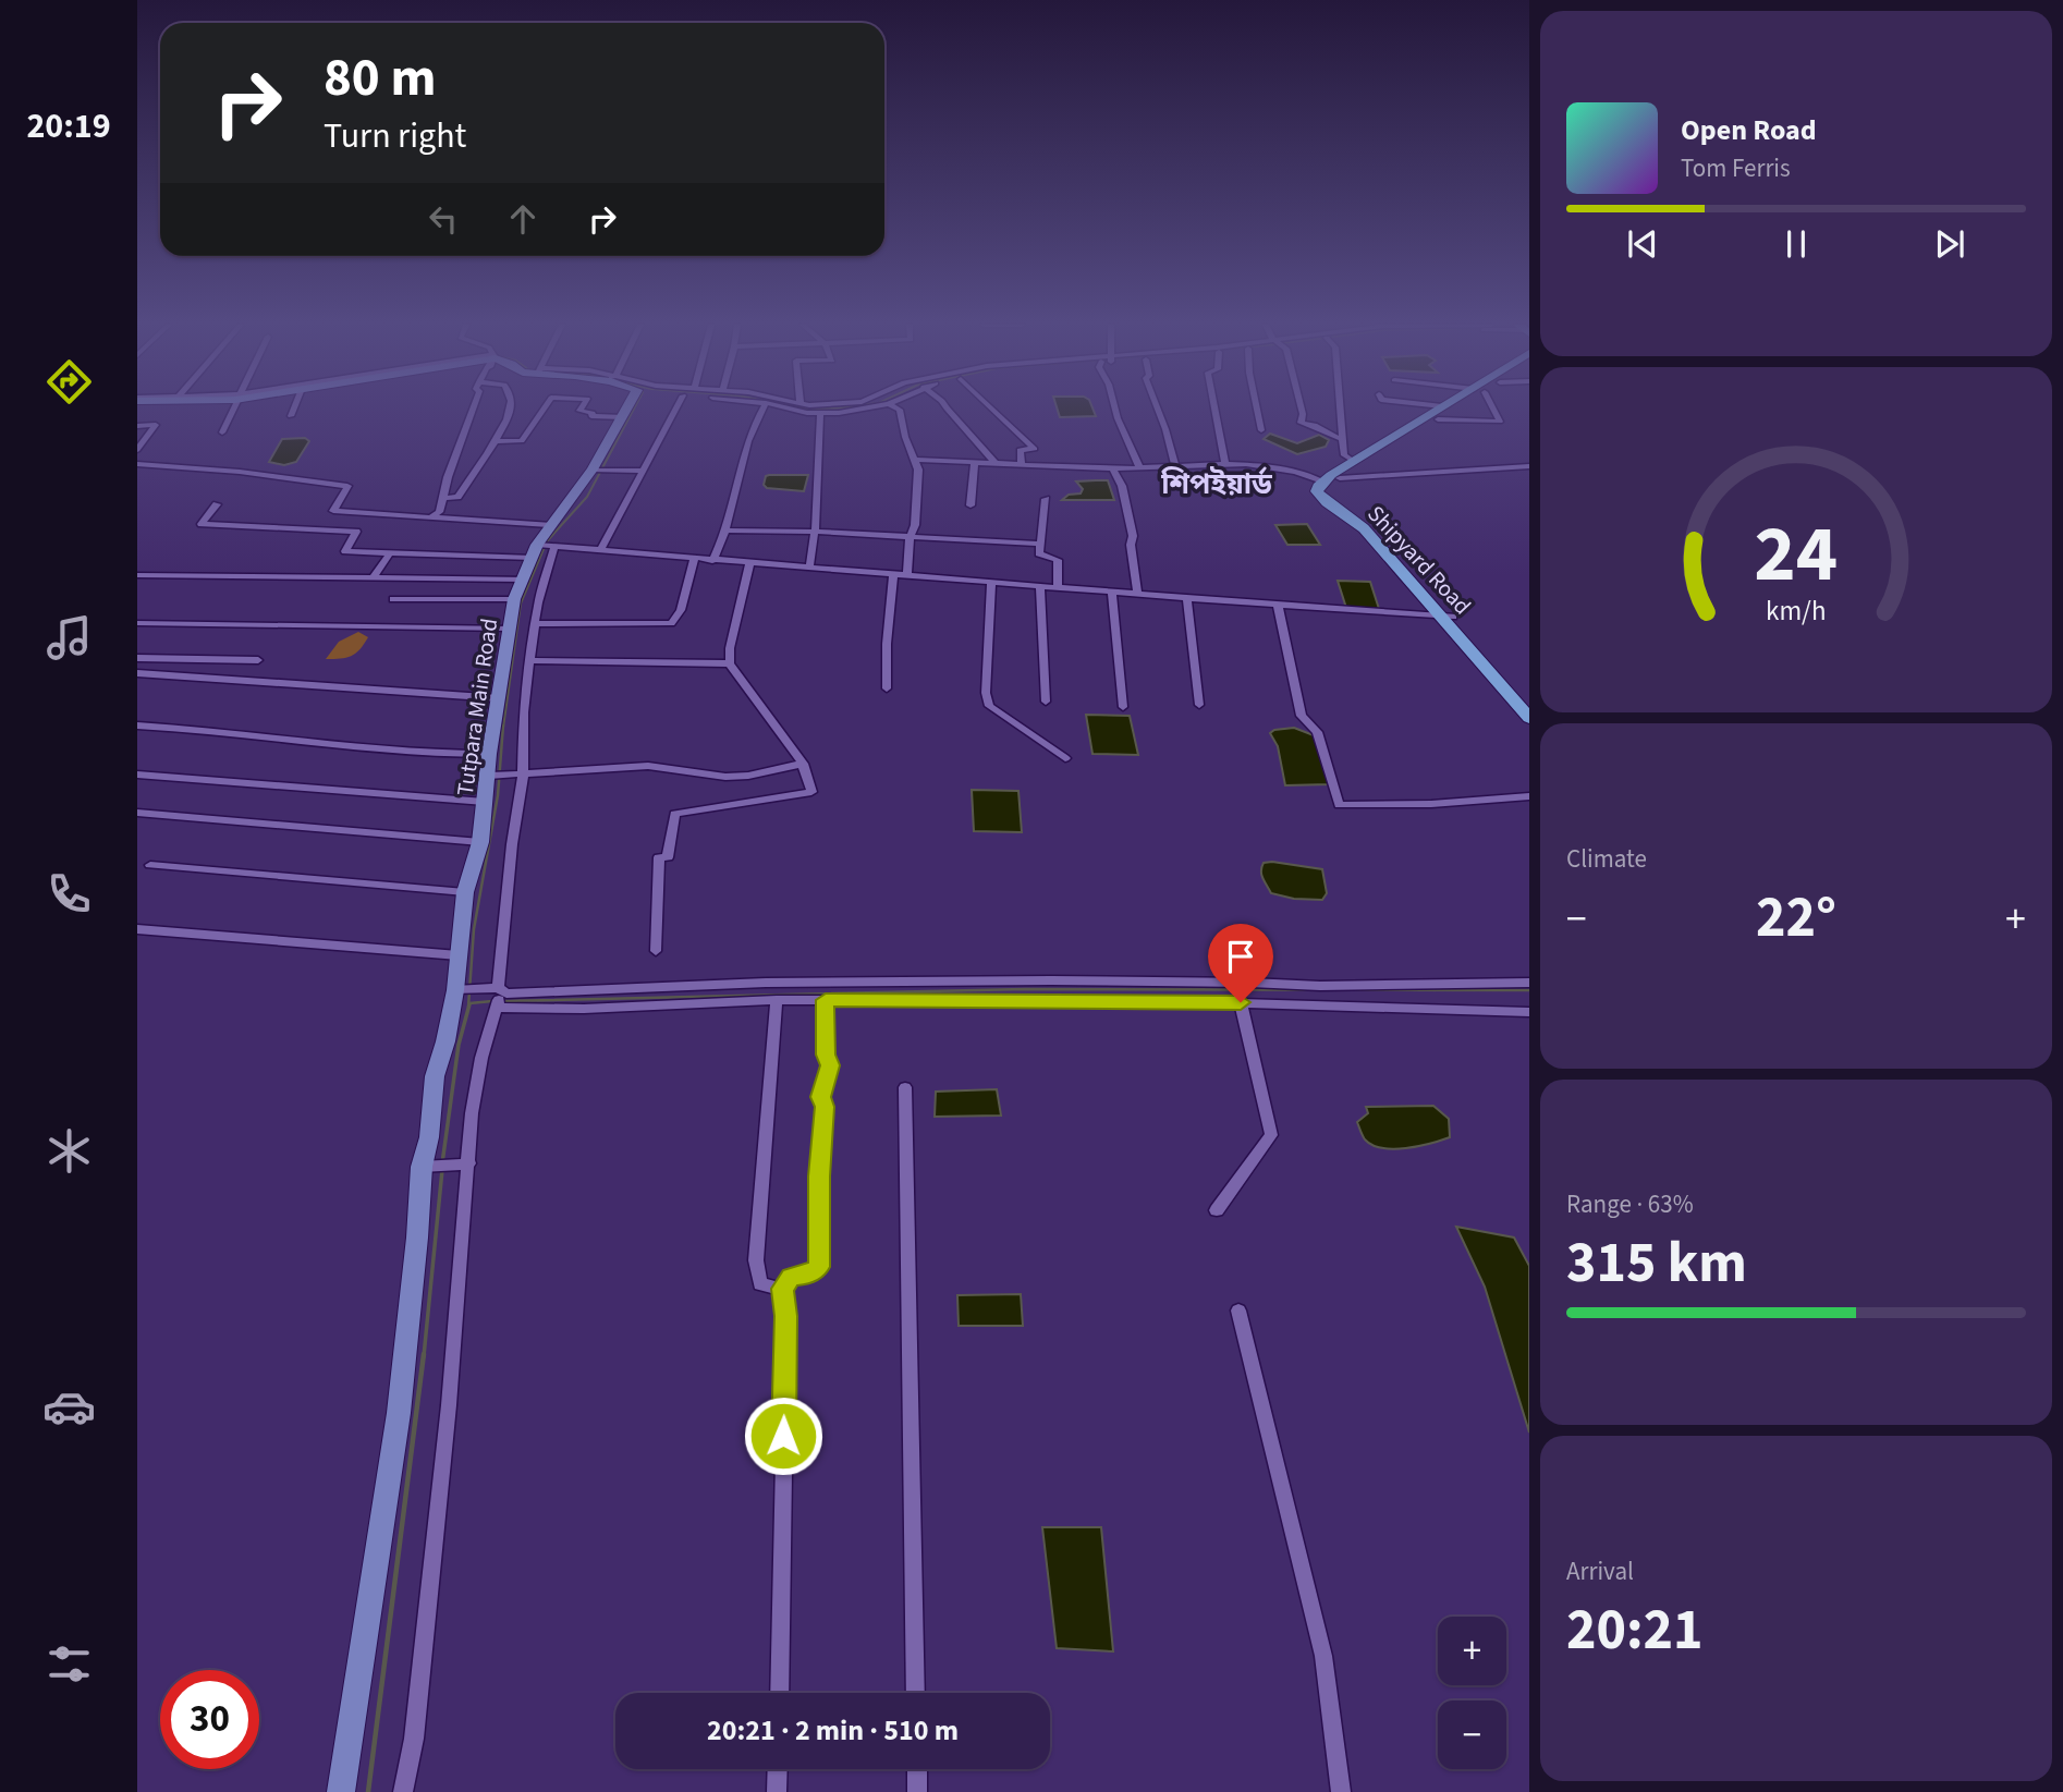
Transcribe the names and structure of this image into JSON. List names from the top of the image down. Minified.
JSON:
{"streets":{"main road":["Shipyard Road"],"street":["Tutpara Main Road"]},"districts":["শিপইয়ার্ড"],"page":{"tabs":"20:19","turn":["80 m","Turn right"],"song":["Open Road","Tom Ferris"],"tile":["Climate",["Range · 63%","315 km"],["Arrival","20:21"]],"heat":["−","22°","+"],"map_buttons":["+","−"],"limit":"30","trip":"20:21 · 2 min · 510 m","gauge":["24","km/h"]}}
